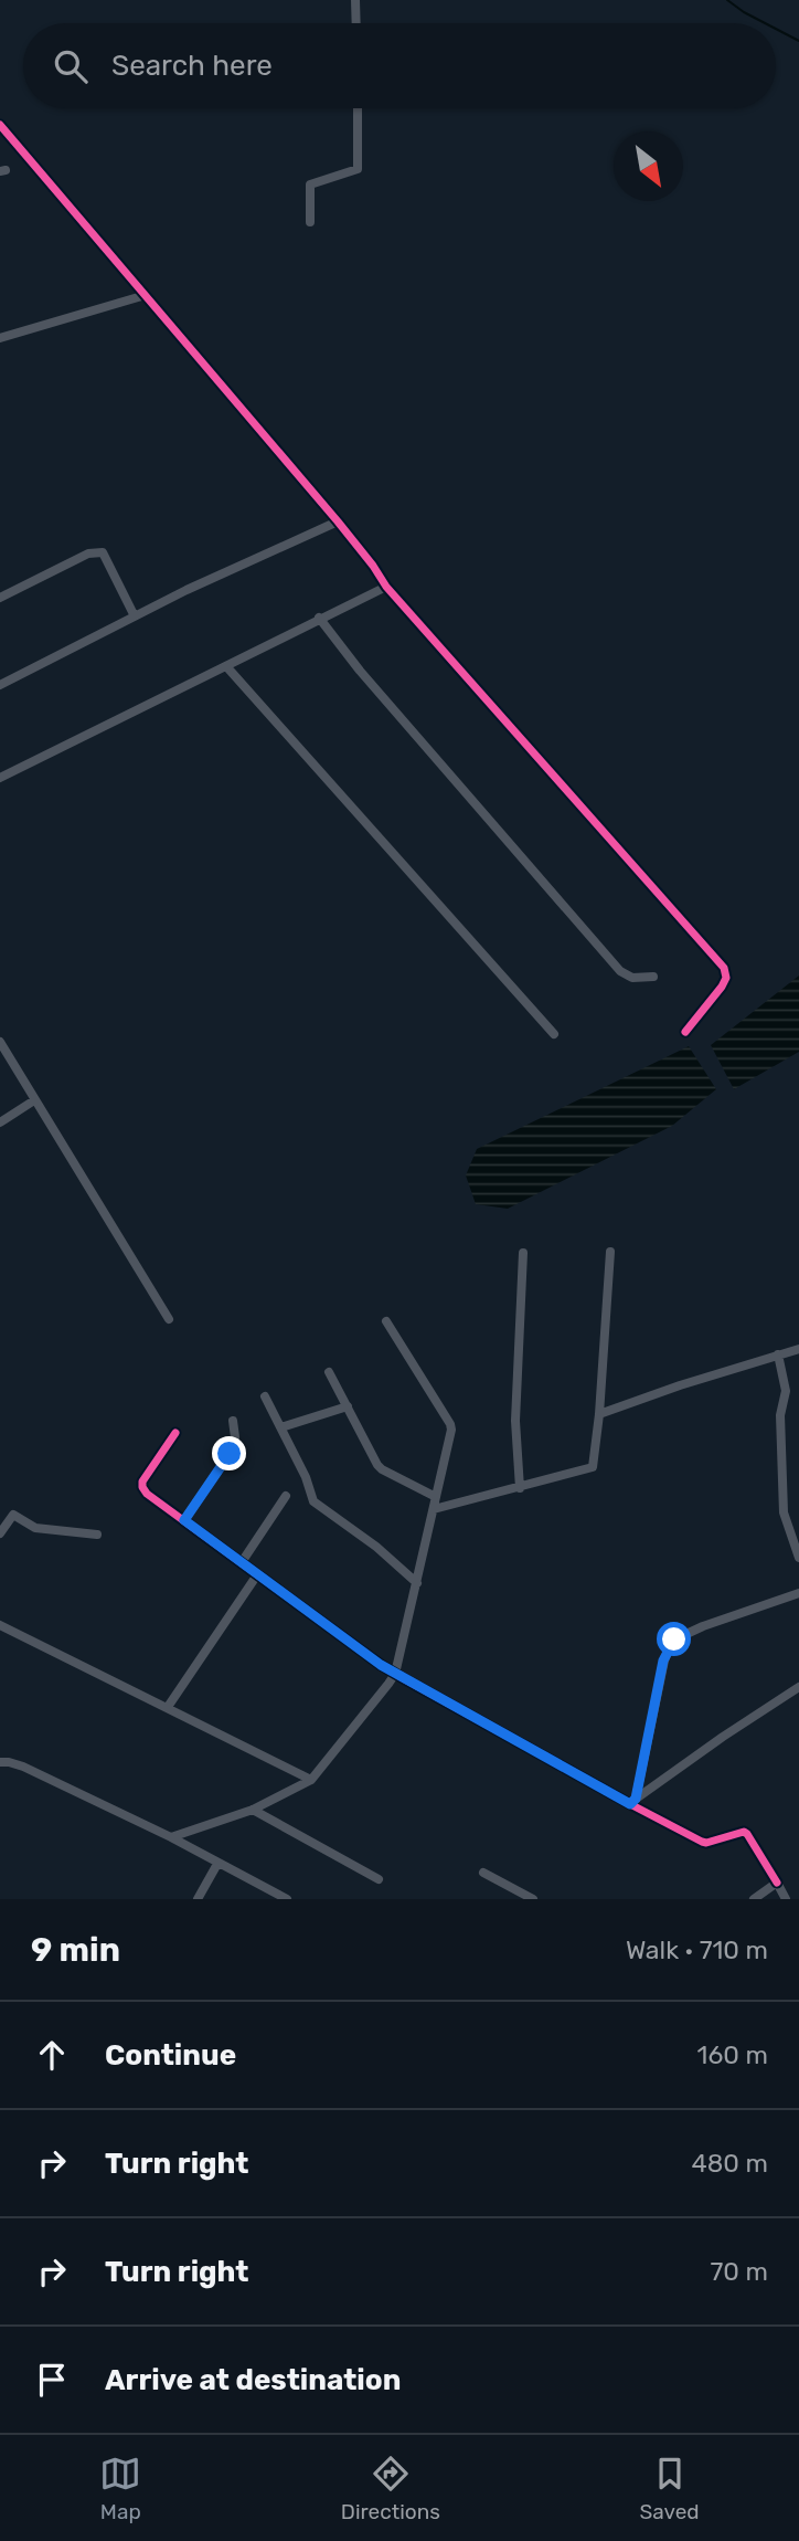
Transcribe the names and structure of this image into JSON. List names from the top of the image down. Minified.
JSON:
{"north":"bottom right","page":{"search":"Search here","heading":["9 min","Walk · 710 m"],"list":[["Continue","160 m"],["Turn right","480 m"],["Turn right","70 m"],"Arrive at destination"],"nav":["Map","Directions","Saved"]}}
